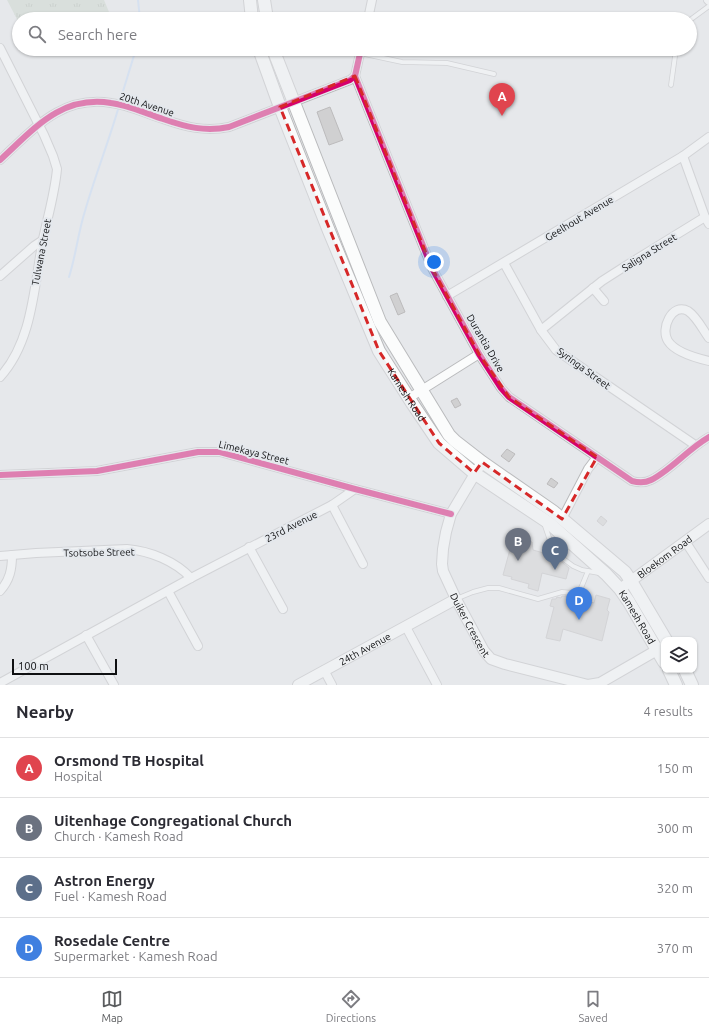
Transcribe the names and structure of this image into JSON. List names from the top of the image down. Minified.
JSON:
{"streets":{"main road":["Kamesh Road"],"street":["20th Avenue","Geelhout Avenue","Tulwana Street","Saligna Street","Durantia Drive","Syringa Street","Limekaya Street","23rd Avenue","Tsotsobe Street","Bloekom Road","Duiker Crescent","24th Avenue"]},"crossings":[["20th Avenue","Tulwana Street"],["20th Avenue","Durantia Drive"],["20th Avenue","Kamesh Road"],["Geelhout Avenue","Durantia Drive"],["Geelhout Avenue","Syringa Street"],["Saligna Street","Syringa Street"],["Durantia Drive","Syringa Street"],["Kamesh Road","Bloekom Road"],["Kamesh Road","Duiker Crescent"],["Limekaya Street","23rd Avenue"],["Limekaya Street","Duiker Crescent"],["23rd Avenue","Tsotsobe Street"],["Duiker Crescent","24th Avenue"]],"scale_bar":"100 m","page":{"search":"Search here","pins":["A","B","C","D"],"scale":"100 m","heading":["Nearby","4 results"],"list":[{"mark":"A","name":"Orsmond TB Hospital","note":"Hospital","value":"150 m"},{"mark":"B","name":"Uitenhage Congregational Church","note":"Church · Kamesh Road","value":"300 m"},{"mark":"C","name":"Astron Energy","note":"Fuel · Kamesh Road","value":"320 m"},{"mark":"D","name":"Rosedale Centre","note":"Supermarket · Kamesh Road","value":"370 m"}],"nav":["Map","Directions","Saved"]}}
